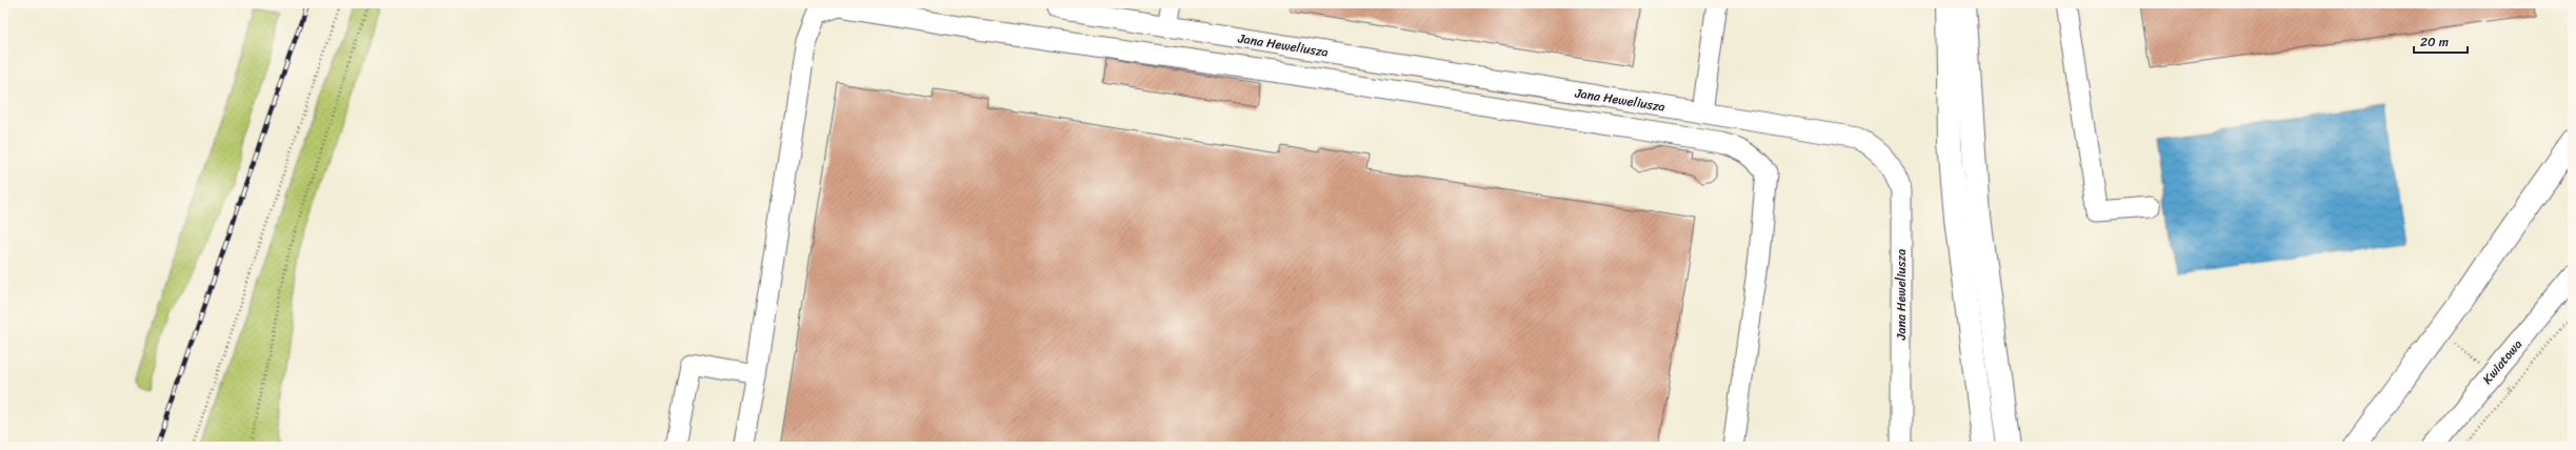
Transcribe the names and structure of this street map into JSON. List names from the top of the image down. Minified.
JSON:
{"streets":{"street":["Jana Heweliusza","Kwiatowa"]},"scale_bar":"20 m"}
